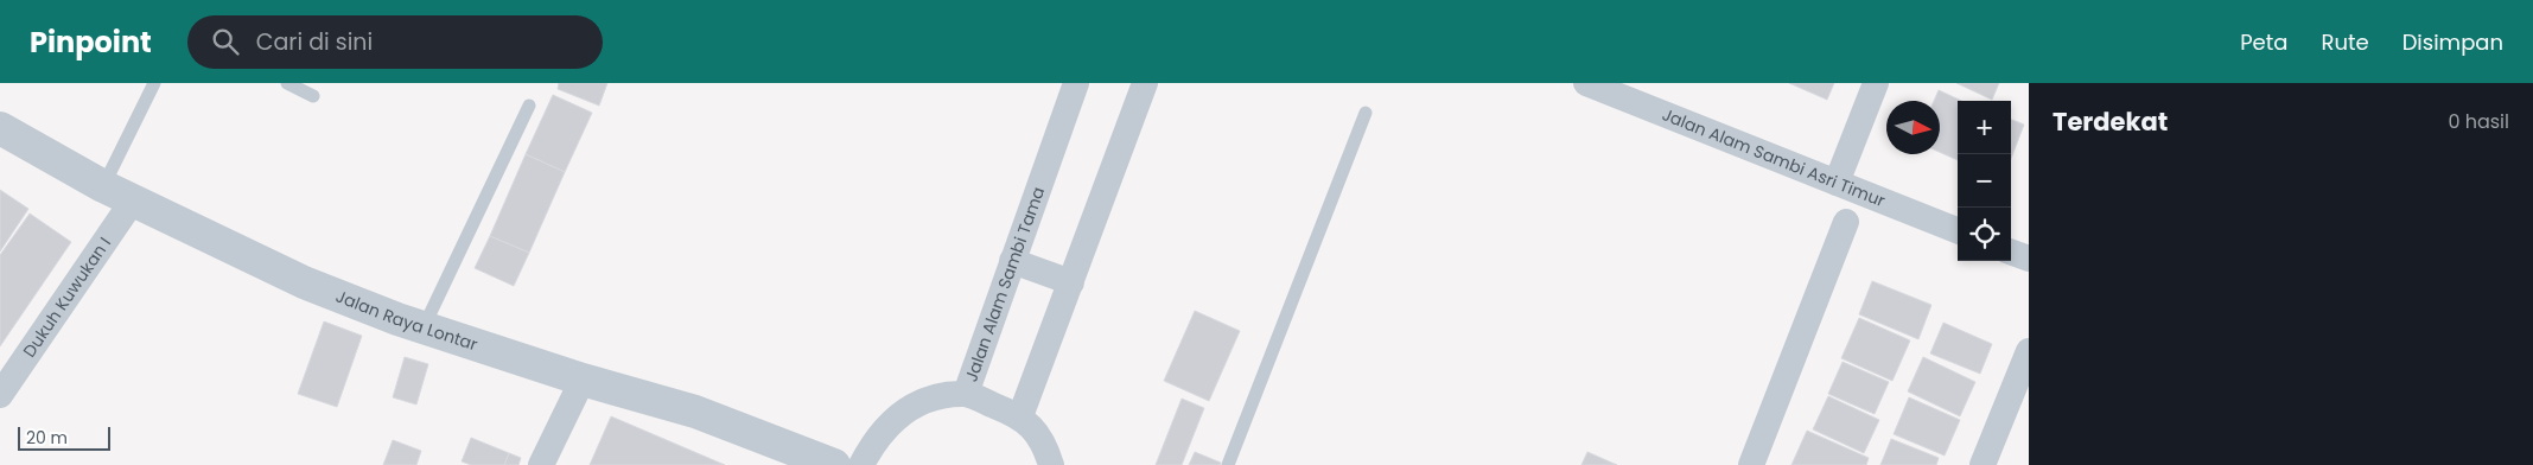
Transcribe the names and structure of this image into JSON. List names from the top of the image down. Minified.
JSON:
{"streets":{"street":["Jalan Alam Sambi Asri Timur","Jalan Alam Sambi Tama","Dukuh Kuwukan I","Jalan Raya Lontar"]},"crossings":[["Dukuh Kuwukan I","Jalan Raya Lontar"]],"scale_bar":"20 m","north":"right","page":{"header":"Pinpoint","search":"Cari di sini","nav":["Peta","Rute","Disimpan"],"heading":["Terdekat","0 hasil"],"map_buttons":["+","−"],"scale":"20 m"}}
